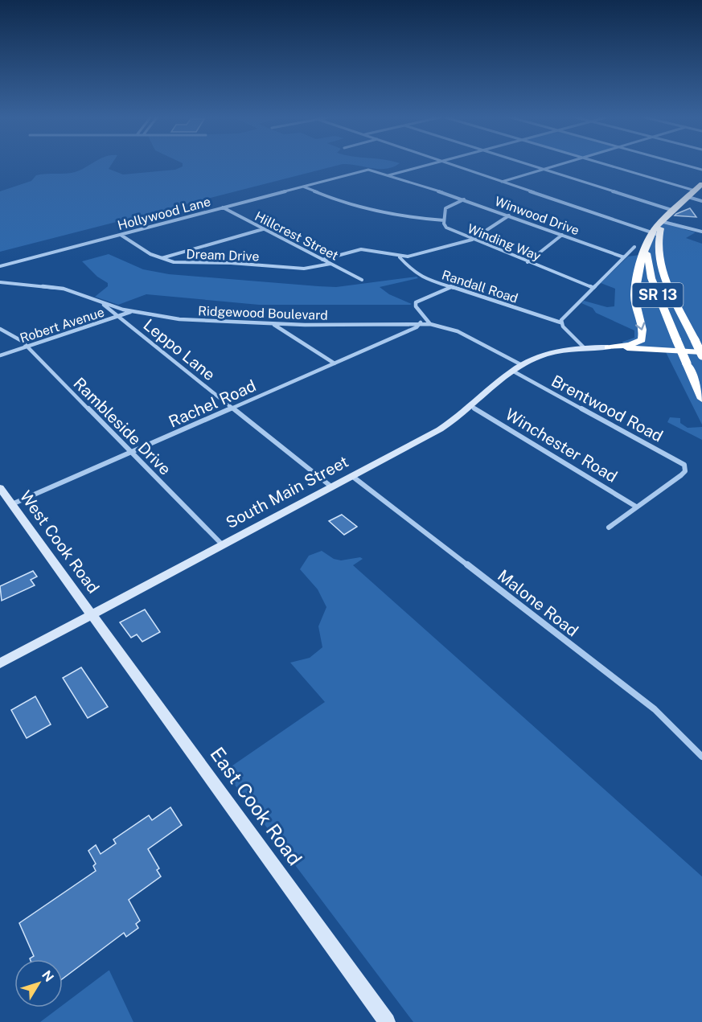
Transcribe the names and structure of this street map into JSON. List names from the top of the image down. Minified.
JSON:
{"streets":{"highway":["SR 13"],"street":["Hollywood Lane","Winwood Drive","Hillcrest Street","Winding Way","Dream Drive","Randall Road","Ridgewood Boulevard","Robert Avenue","Leppo Lane","Rachel Road","Brentwood Road","Rambleside Drive","Winchester Road","South Main Street","West Cook Road","Malone Road","East Cook Road"]},"crossings":[["Hollywood Lane","Winwood Drive"],["Hollywood Lane","Hillcrest Street"],["Hollywood Lane","Dream Drive"],["Winwood Drive","Winding Way"],["Hillcrest Street","Dream Drive"],["Ridgewood Boulevard","Robert Avenue"],["Ridgewood Boulevard","Leppo Lane"],["Ridgewood Boulevard","Rachel Road"],["Ridgewood Boulevard","South Main Street"],["Robert Avenue","Leppo Lane"],["Robert Avenue","Rambleside Drive"],["Leppo Lane","Rachel Road"],["Leppo Lane","South Main Street"],["Rachel Road","Rambleside Drive"],["Rachel Road","West Cook Road"],["Brentwood Road","Winchester Road"],["Brentwood Road","South Main Street"],["Rambleside Drive","South Main Street"],["Winchester Road","South Main Street"],["South Main Street","West Cook Road"],["South Main Street","Malone Road"],["South Main Street","East Cook Road"],["West Cook Road","East Cook Road"]],"north":"top right"}
